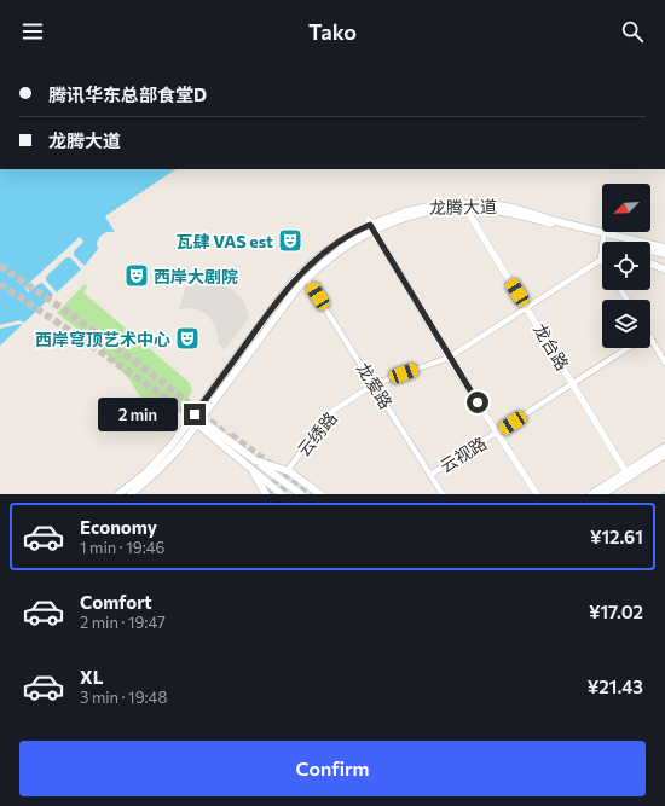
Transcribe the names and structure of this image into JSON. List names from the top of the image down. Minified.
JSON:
{"streets":{"main road":["龙腾大道"],"street":["龙台路","龙爱路","云绣路","云视路"]},"crossings":[["龙腾大道","龙台路"],["龙腾大道","龙爱路"],["龙台路","云绣路"],["龙台路","云视路"],["龙爱路","云绣路"],["龙爱路","云视路"]],"places":{"theatre":["瓦肆 VAS est","西岸大剧院","西岸穹顶艺术中心"]},"north":"bottom left","page":{"header":"Tako","banner":["腾讯华东总部食堂D","龙腾大道"],"bubble":"2 min","list":[{"name":"Economy","note":"1 min · 19:46","value":"¥12.61"},{"name":"Comfort","note":"2 min · 19:47","value":"¥17.02"},{"name":"XL","note":"3 min · 19:48","value":"¥21.43"}],"buttons":"Confirm"}}
